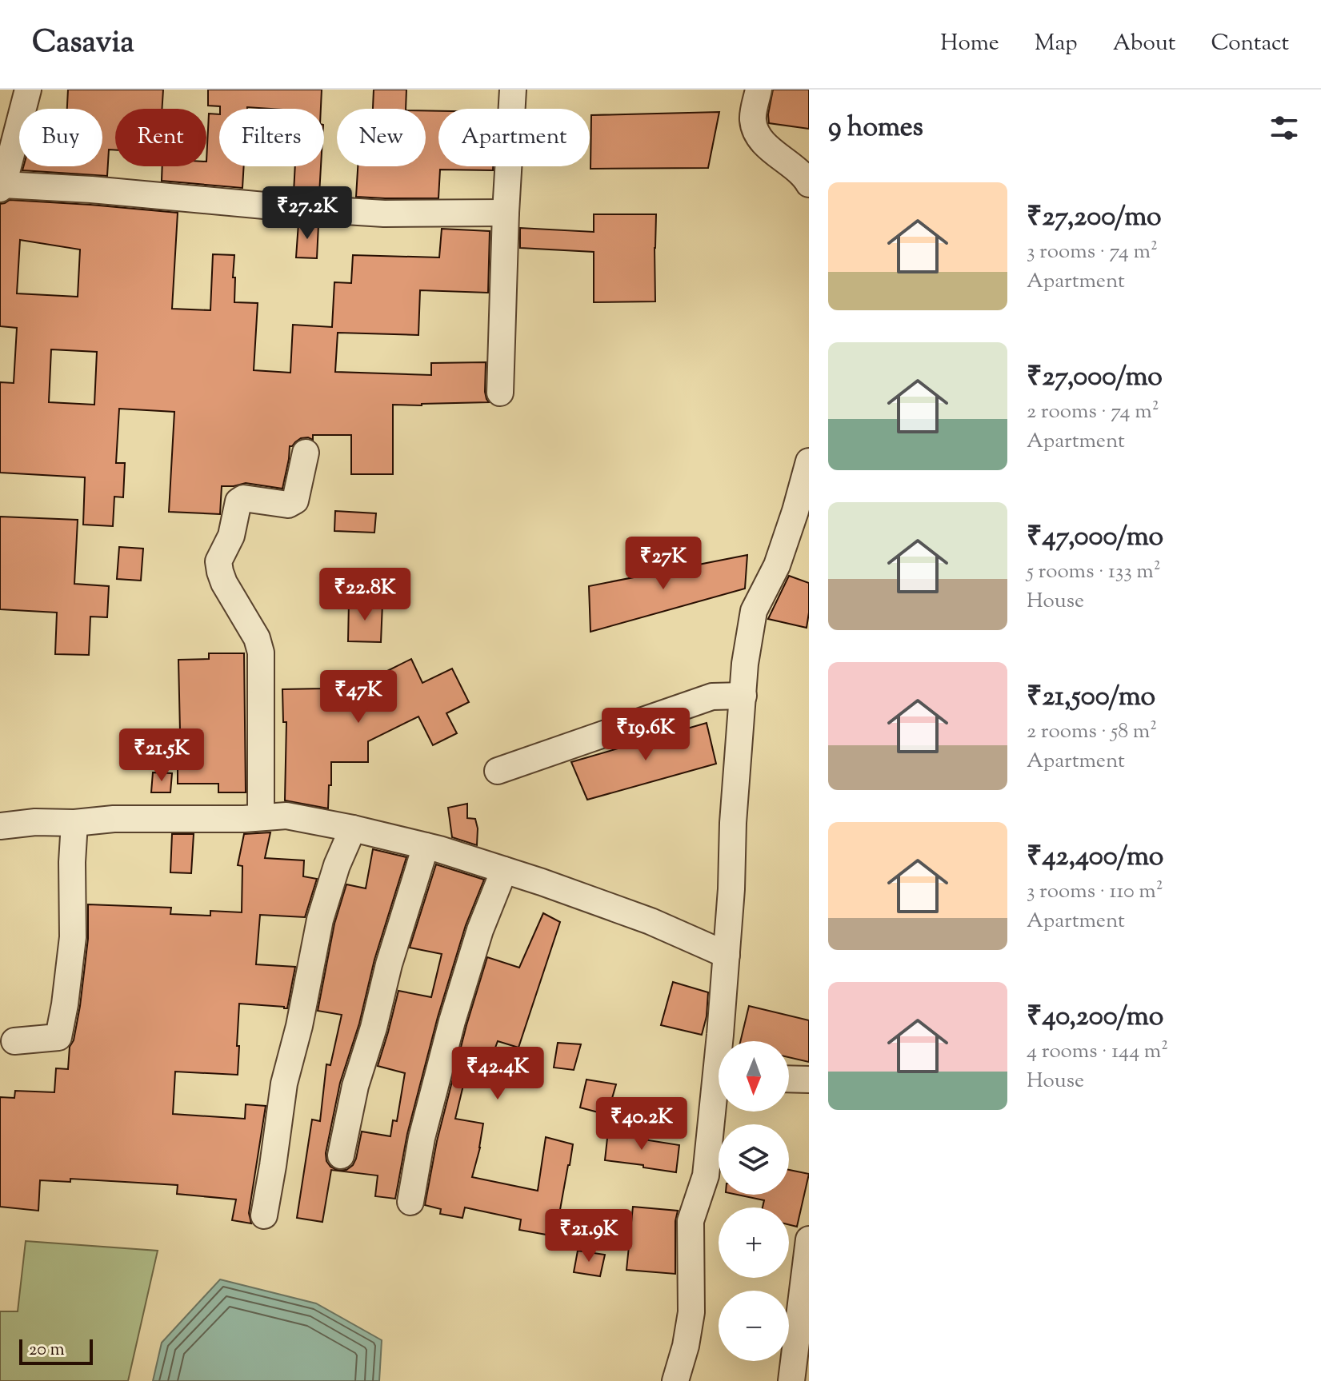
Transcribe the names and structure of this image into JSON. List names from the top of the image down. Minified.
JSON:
{"scale_bar":"20 m","north":"bottom","page":{"header":"Casavia","nav":["Home","Map","About","Contact"],"heading":"9 homes","chip":["Buy","Rent","Filters","New","Apartment"],"list":[{"name":"₹27,200/mo","note":"3 rooms · 74 m² · Apartment"},{"name":"₹27,000/mo","note":"2 rooms · 74 m² · Apartment"},{"name":"₹47,000/mo","note":"5 rooms · 133 m² · House"},{"name":"₹21,500/mo","note":"2 rooms · 58 m² · Apartment"},{"name":"₹42,400/mo","note":"3 rooms · 110 m² · Apartment"},{"name":"₹40,200/mo","note":"4 rooms · 144 m² · House"}],"price":["₹27.2K","₹27K","₹22.8K","₹47K","₹19.6K","₹21.5K","₹42.4K","₹40.2K","₹21.9K"],"map_buttons":["+","−"],"scale":"20 m"}}
